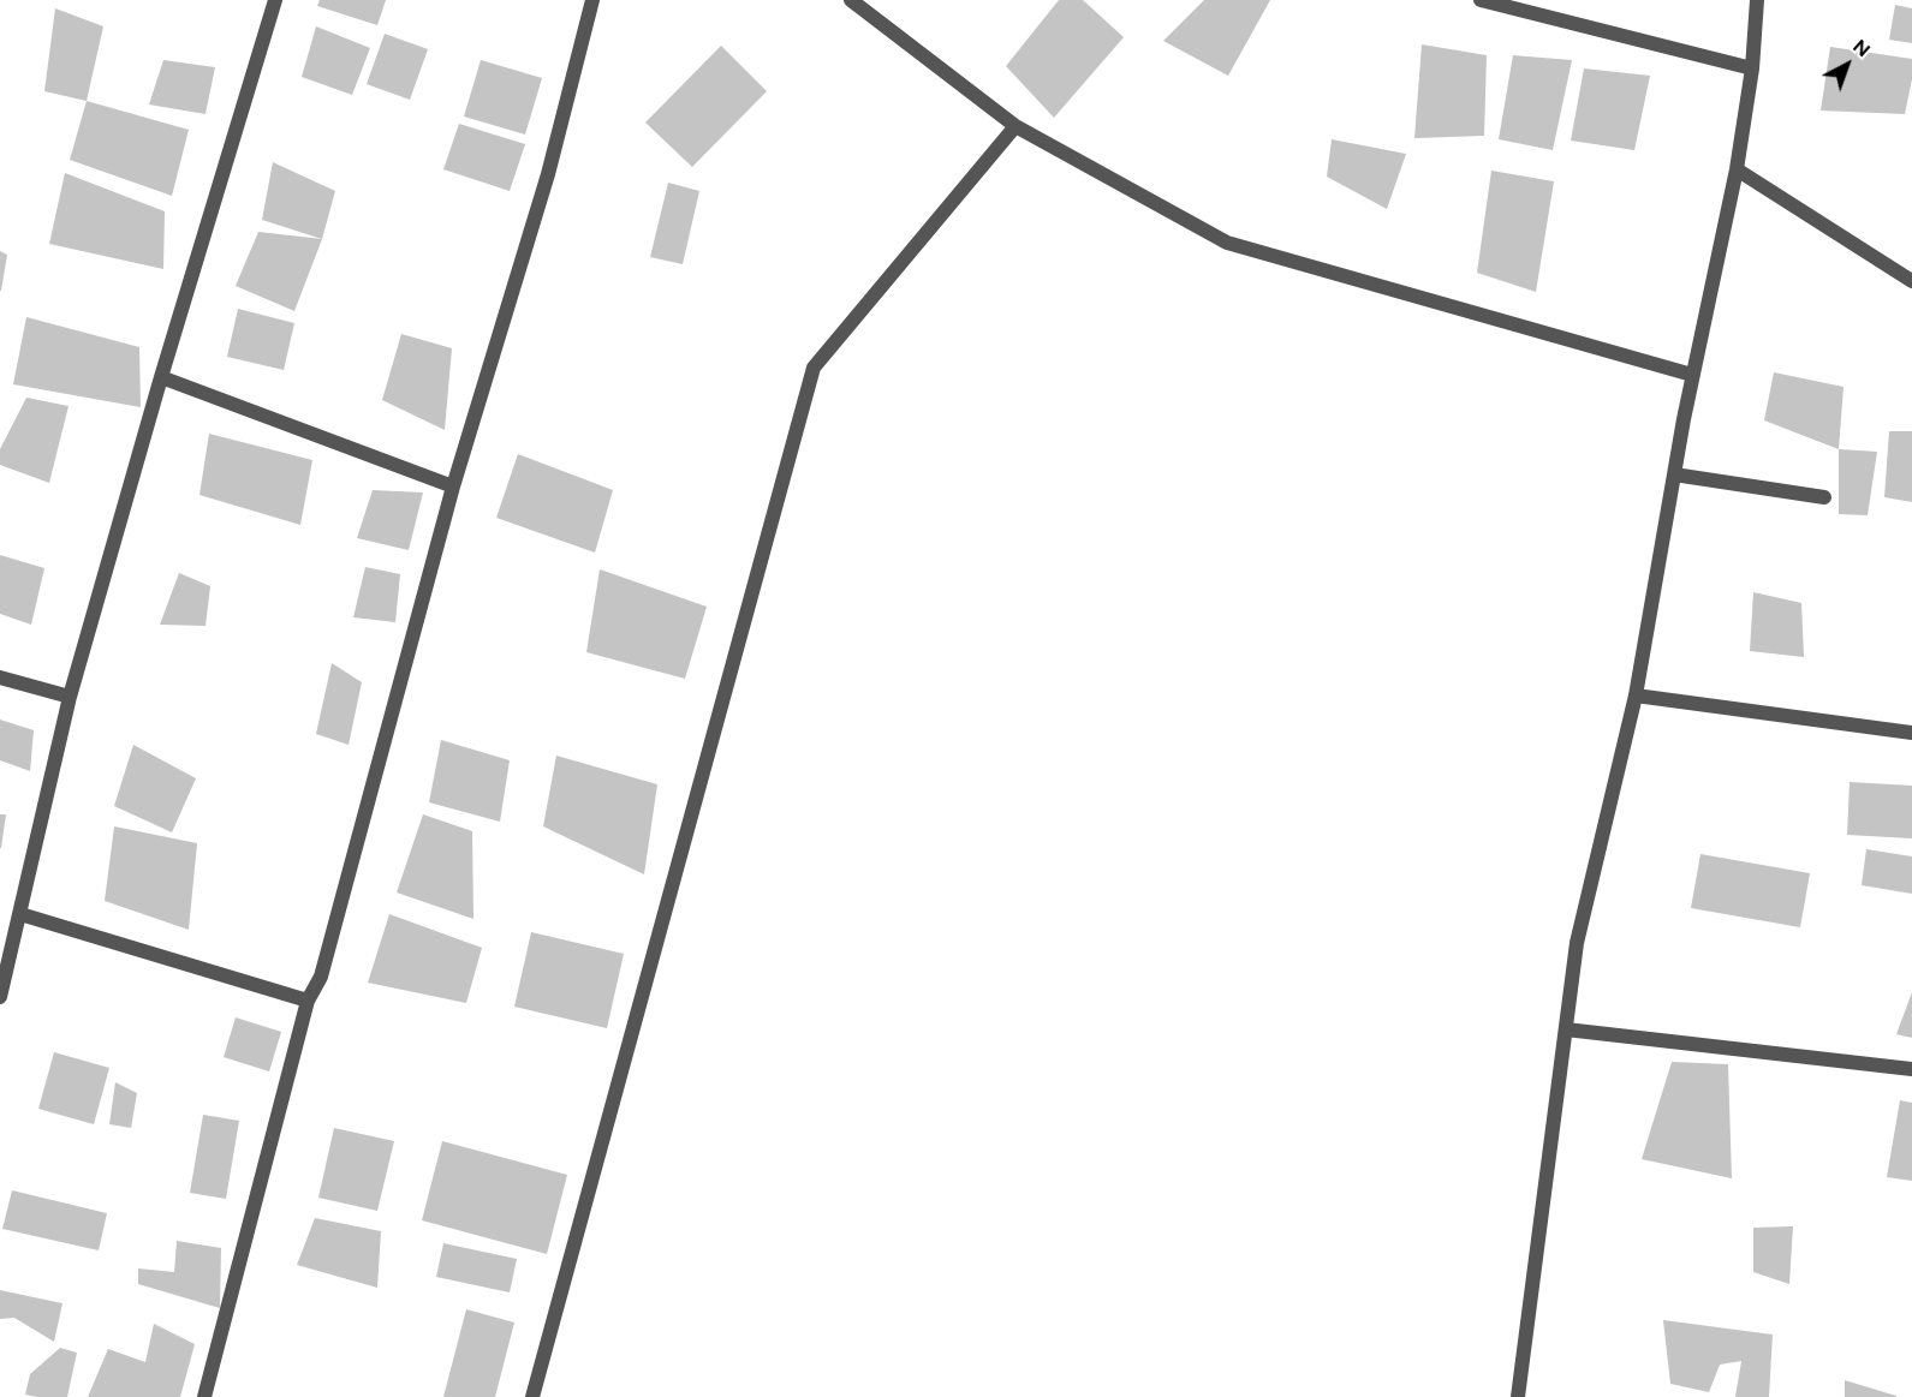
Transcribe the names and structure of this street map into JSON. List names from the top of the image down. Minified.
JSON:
{"north":"top right"}
